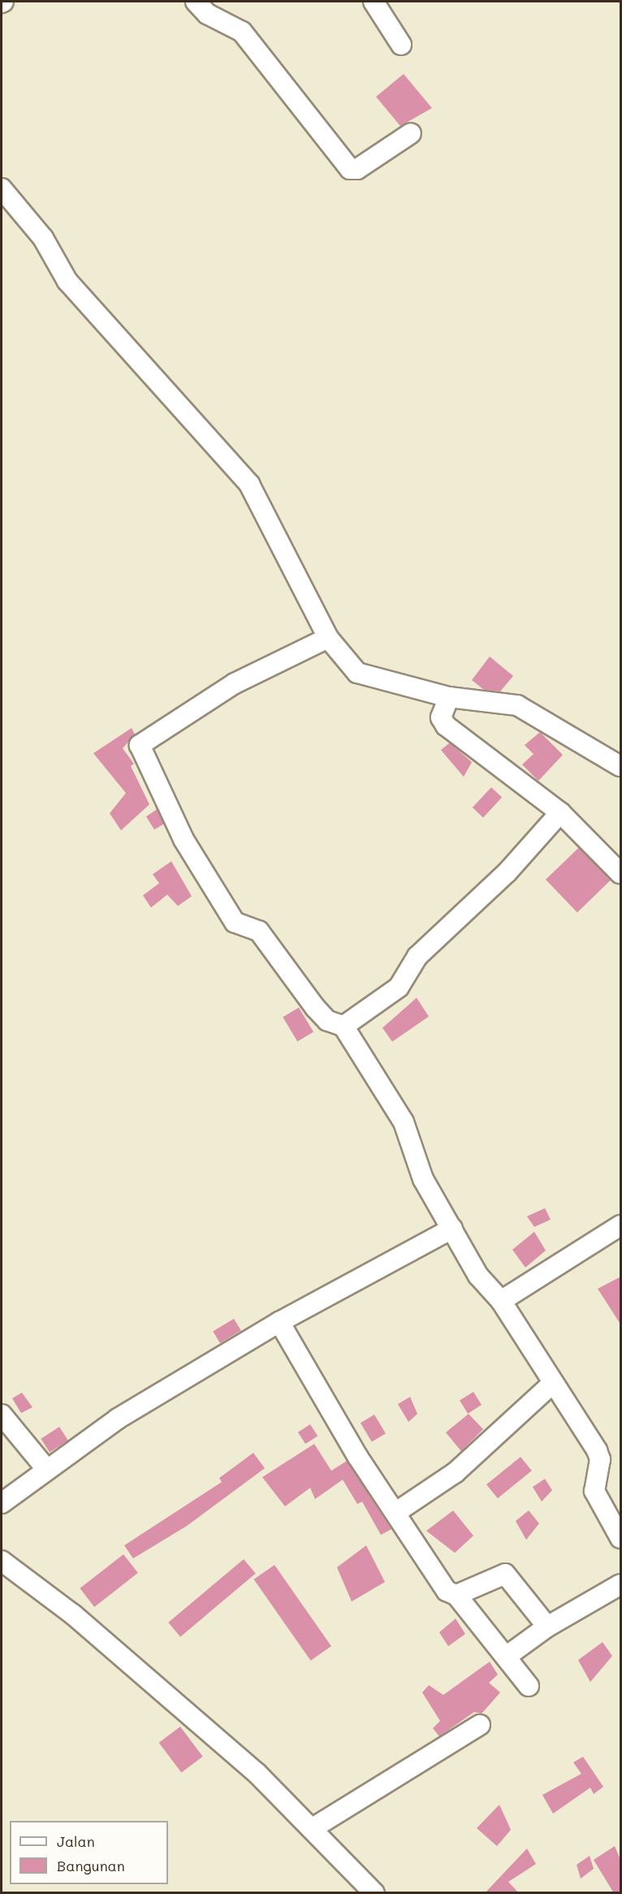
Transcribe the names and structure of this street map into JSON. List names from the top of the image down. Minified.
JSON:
{"legend":["Jalan","Bangunan"]}
